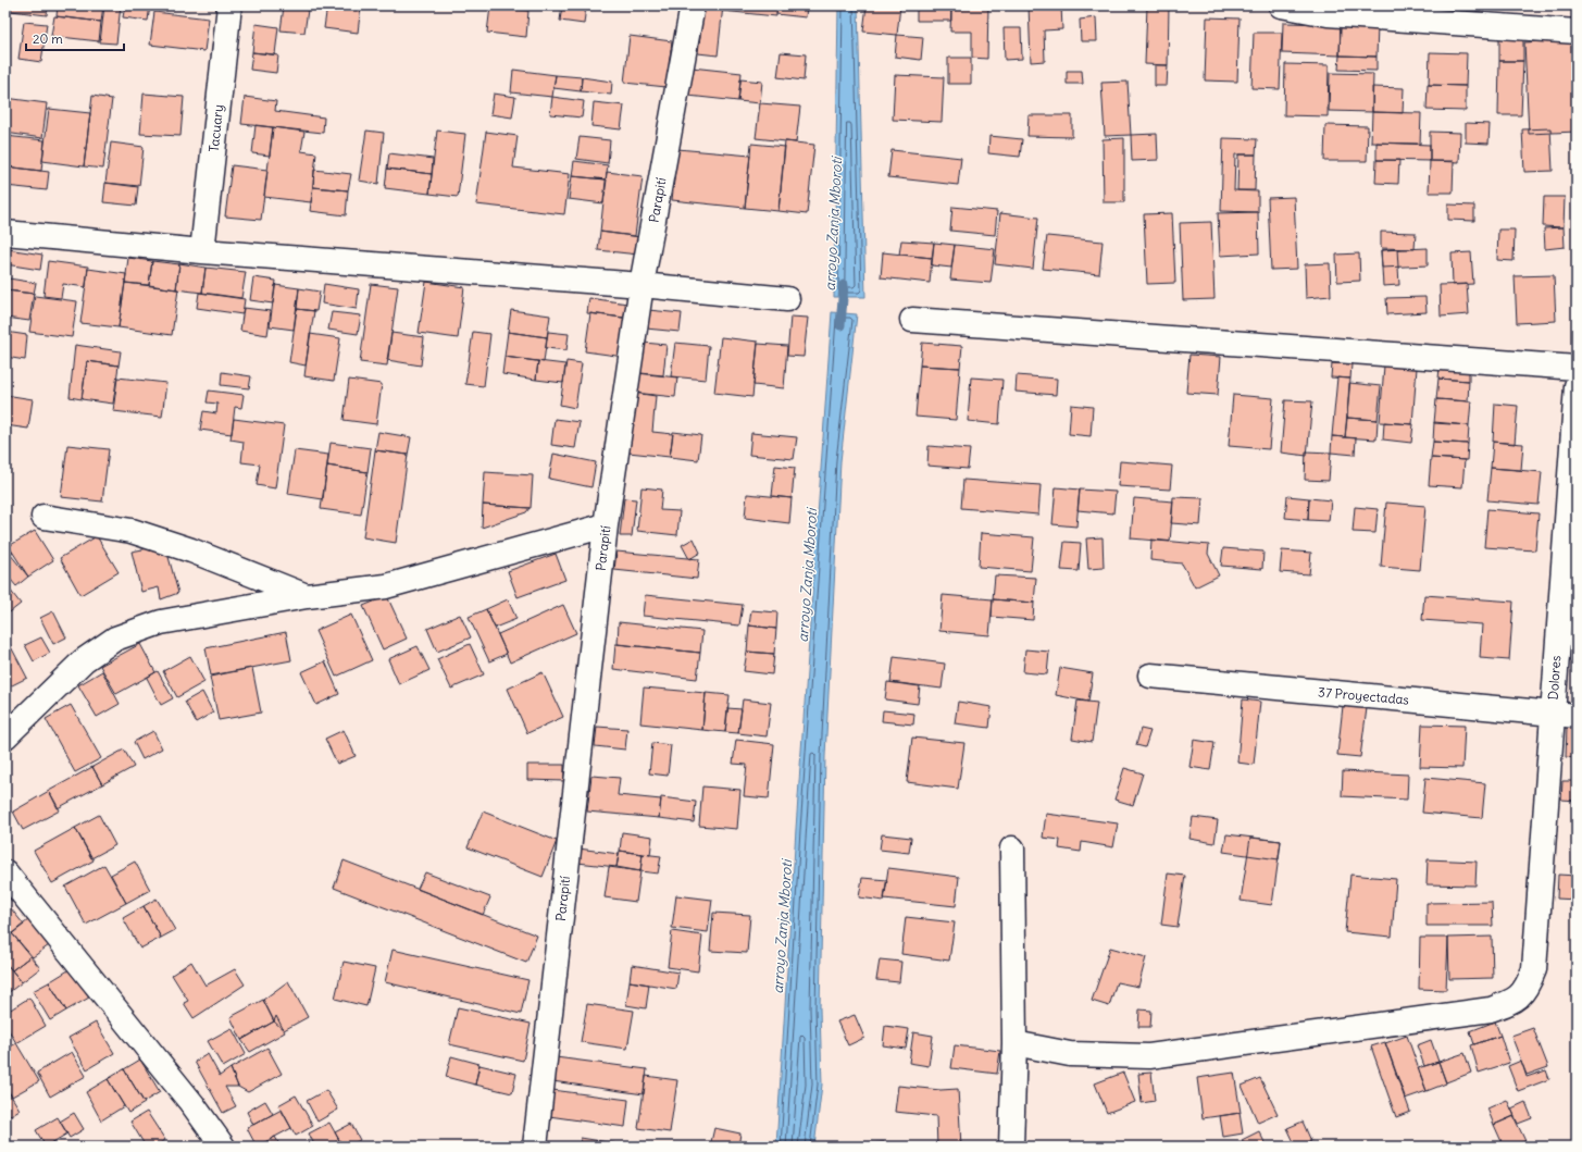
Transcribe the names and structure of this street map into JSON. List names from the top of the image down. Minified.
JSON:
{"streets":{"street":["Tacuary","Parapití","Dolores","37 Proyectadas"]},"crossings":[["Dolores","37 Proyectadas"]],"water":["arroyo Zanja Mboroti"],"scale_bar":"20 m"}
